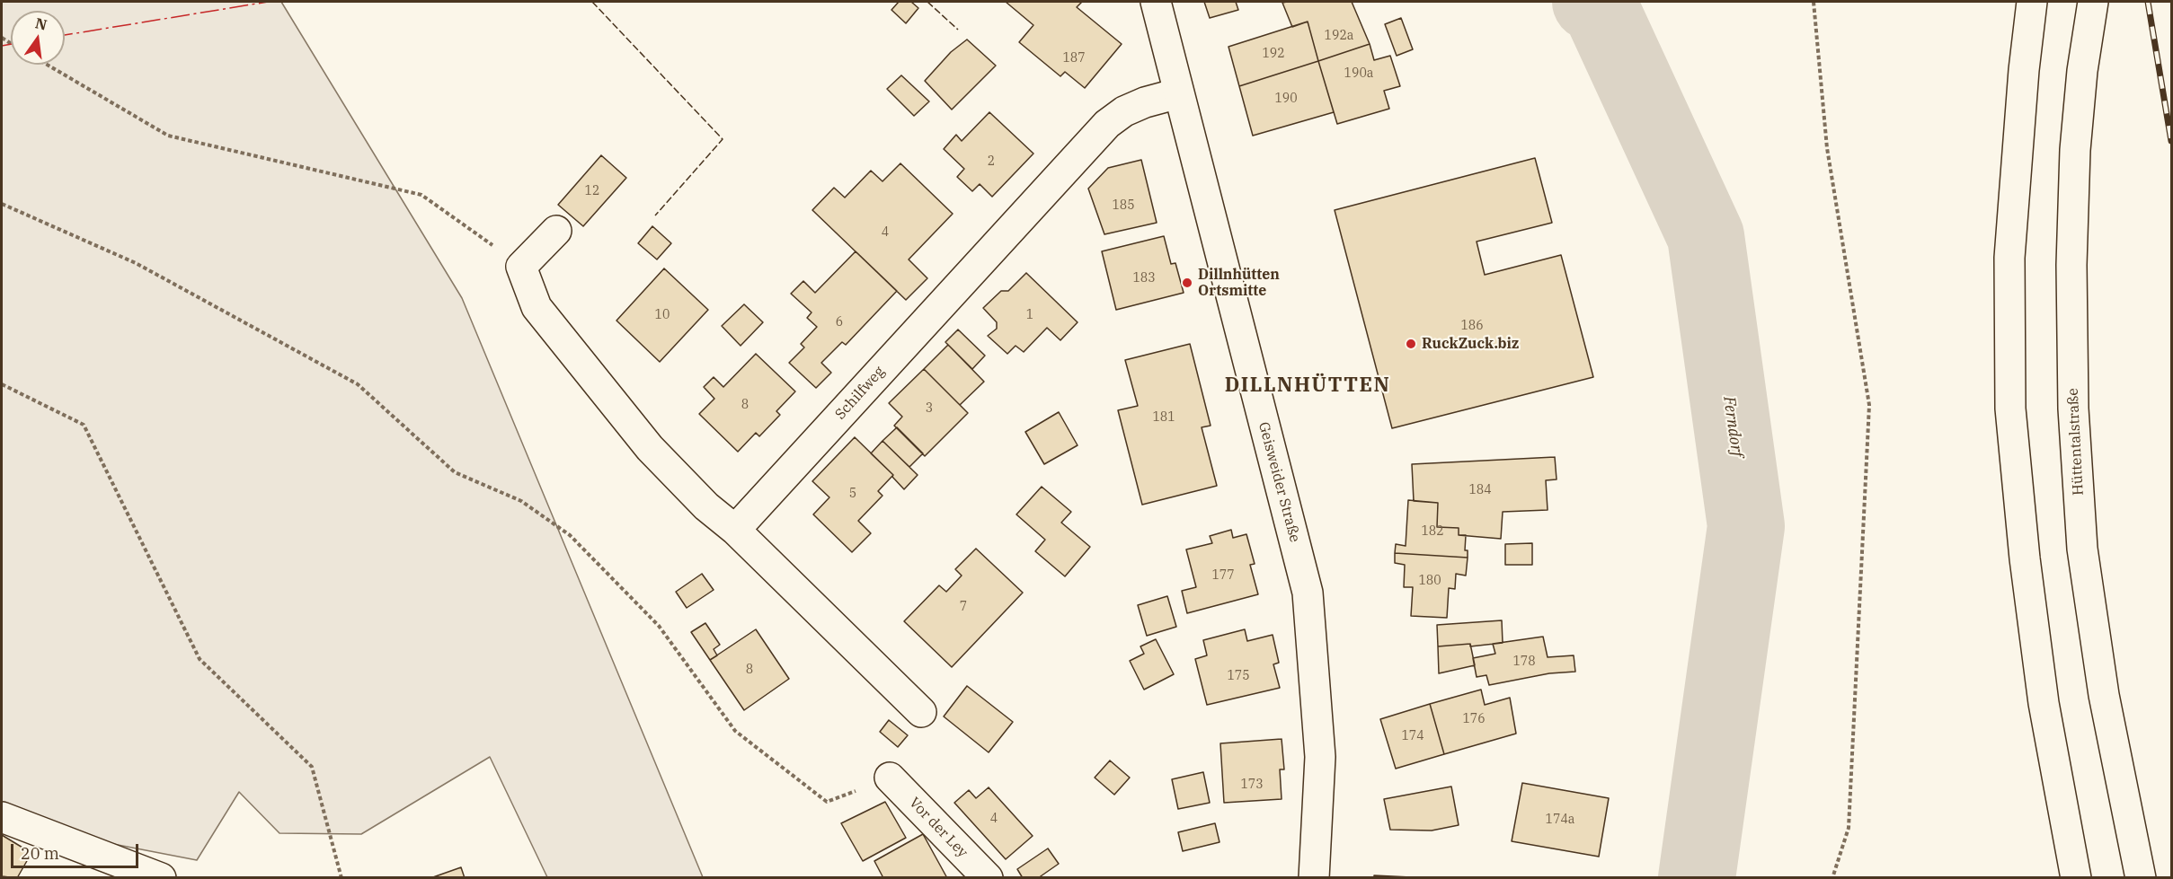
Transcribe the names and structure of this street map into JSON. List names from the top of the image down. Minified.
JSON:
{"streets":{"main road":["Schilfweg","Hüttentalstraße","Geisweider Straße","Vor der Ley"]},"crossings":[["Schilfweg","Geisweider Straße"]],"districts":["DILLNHÜTTEN"],"water":["Ferndorf"],"places":["Dillnhütten Ortsmitte","RuckZuck.biz"],"house_numbers":["192a","192","187","190a","190","2","12","185","4","183","10","1","6","186","8","3","181","184","5","182","177","180","7","178","8","175","176","174","173","4","174a"],"scale_bar":"20 m","north":"top"}
